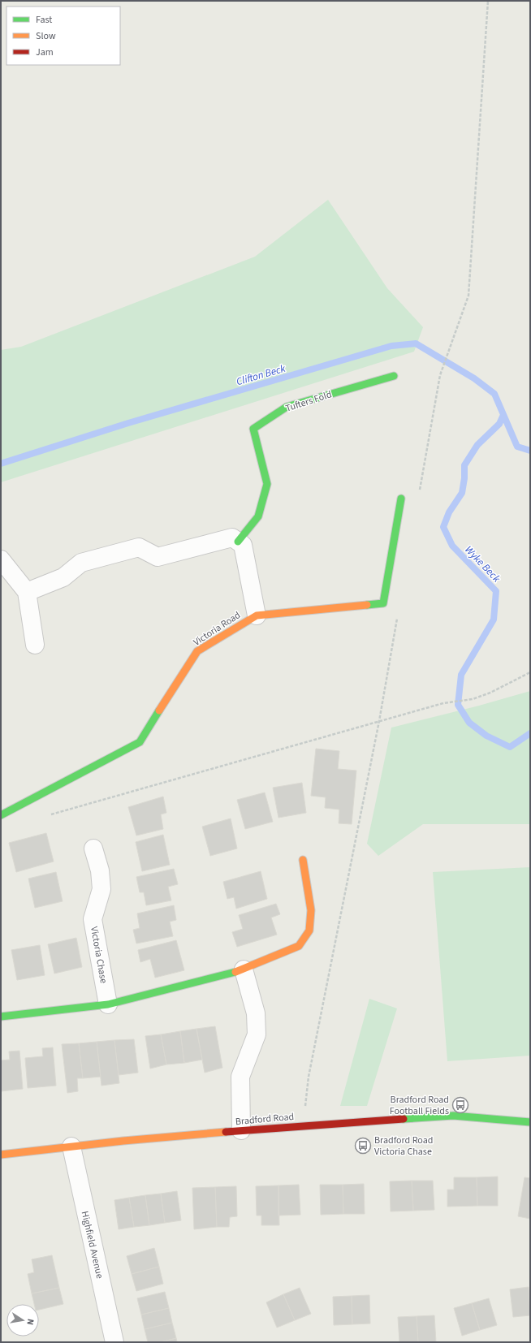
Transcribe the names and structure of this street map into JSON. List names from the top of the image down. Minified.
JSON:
{"streets":{"street":["Tufters Fold","Victoria Road","Victoria Chase","Bradford Road","Highfield Avenue"]},"crossings":[["Bradford Road","Highfield Avenue"]],"water":["Clifton Beck","Wyke Beck"],"places":{"bus stop":["Bradford Road Football Fields","Bradford Road Victoria Chase"]},"legend":["Fast","Slow","Jam"],"north":"right"}
